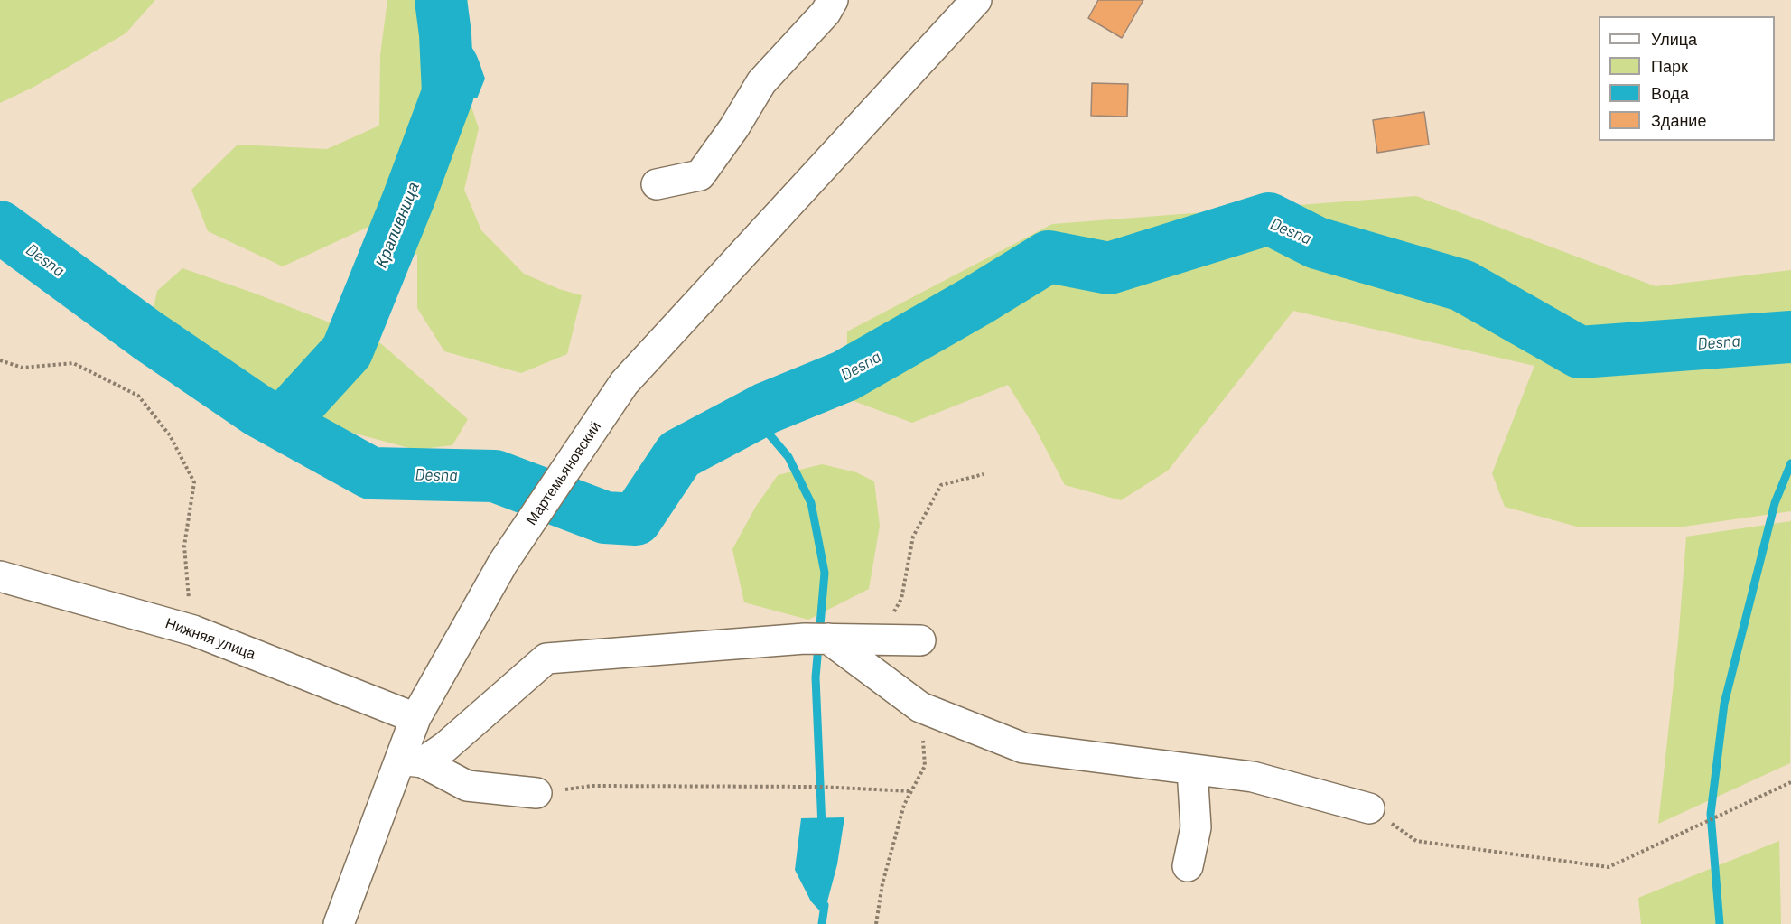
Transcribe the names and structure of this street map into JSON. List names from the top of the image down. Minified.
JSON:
{"streets":{"street":["Мартемьяновский","Нижняя улица"]},"crossings":[["Мартемьяновский","Нижняя улица"]],"water":["Крапивница","Desna"],"legend":["Улица","Парк","Вода","Здание"]}
